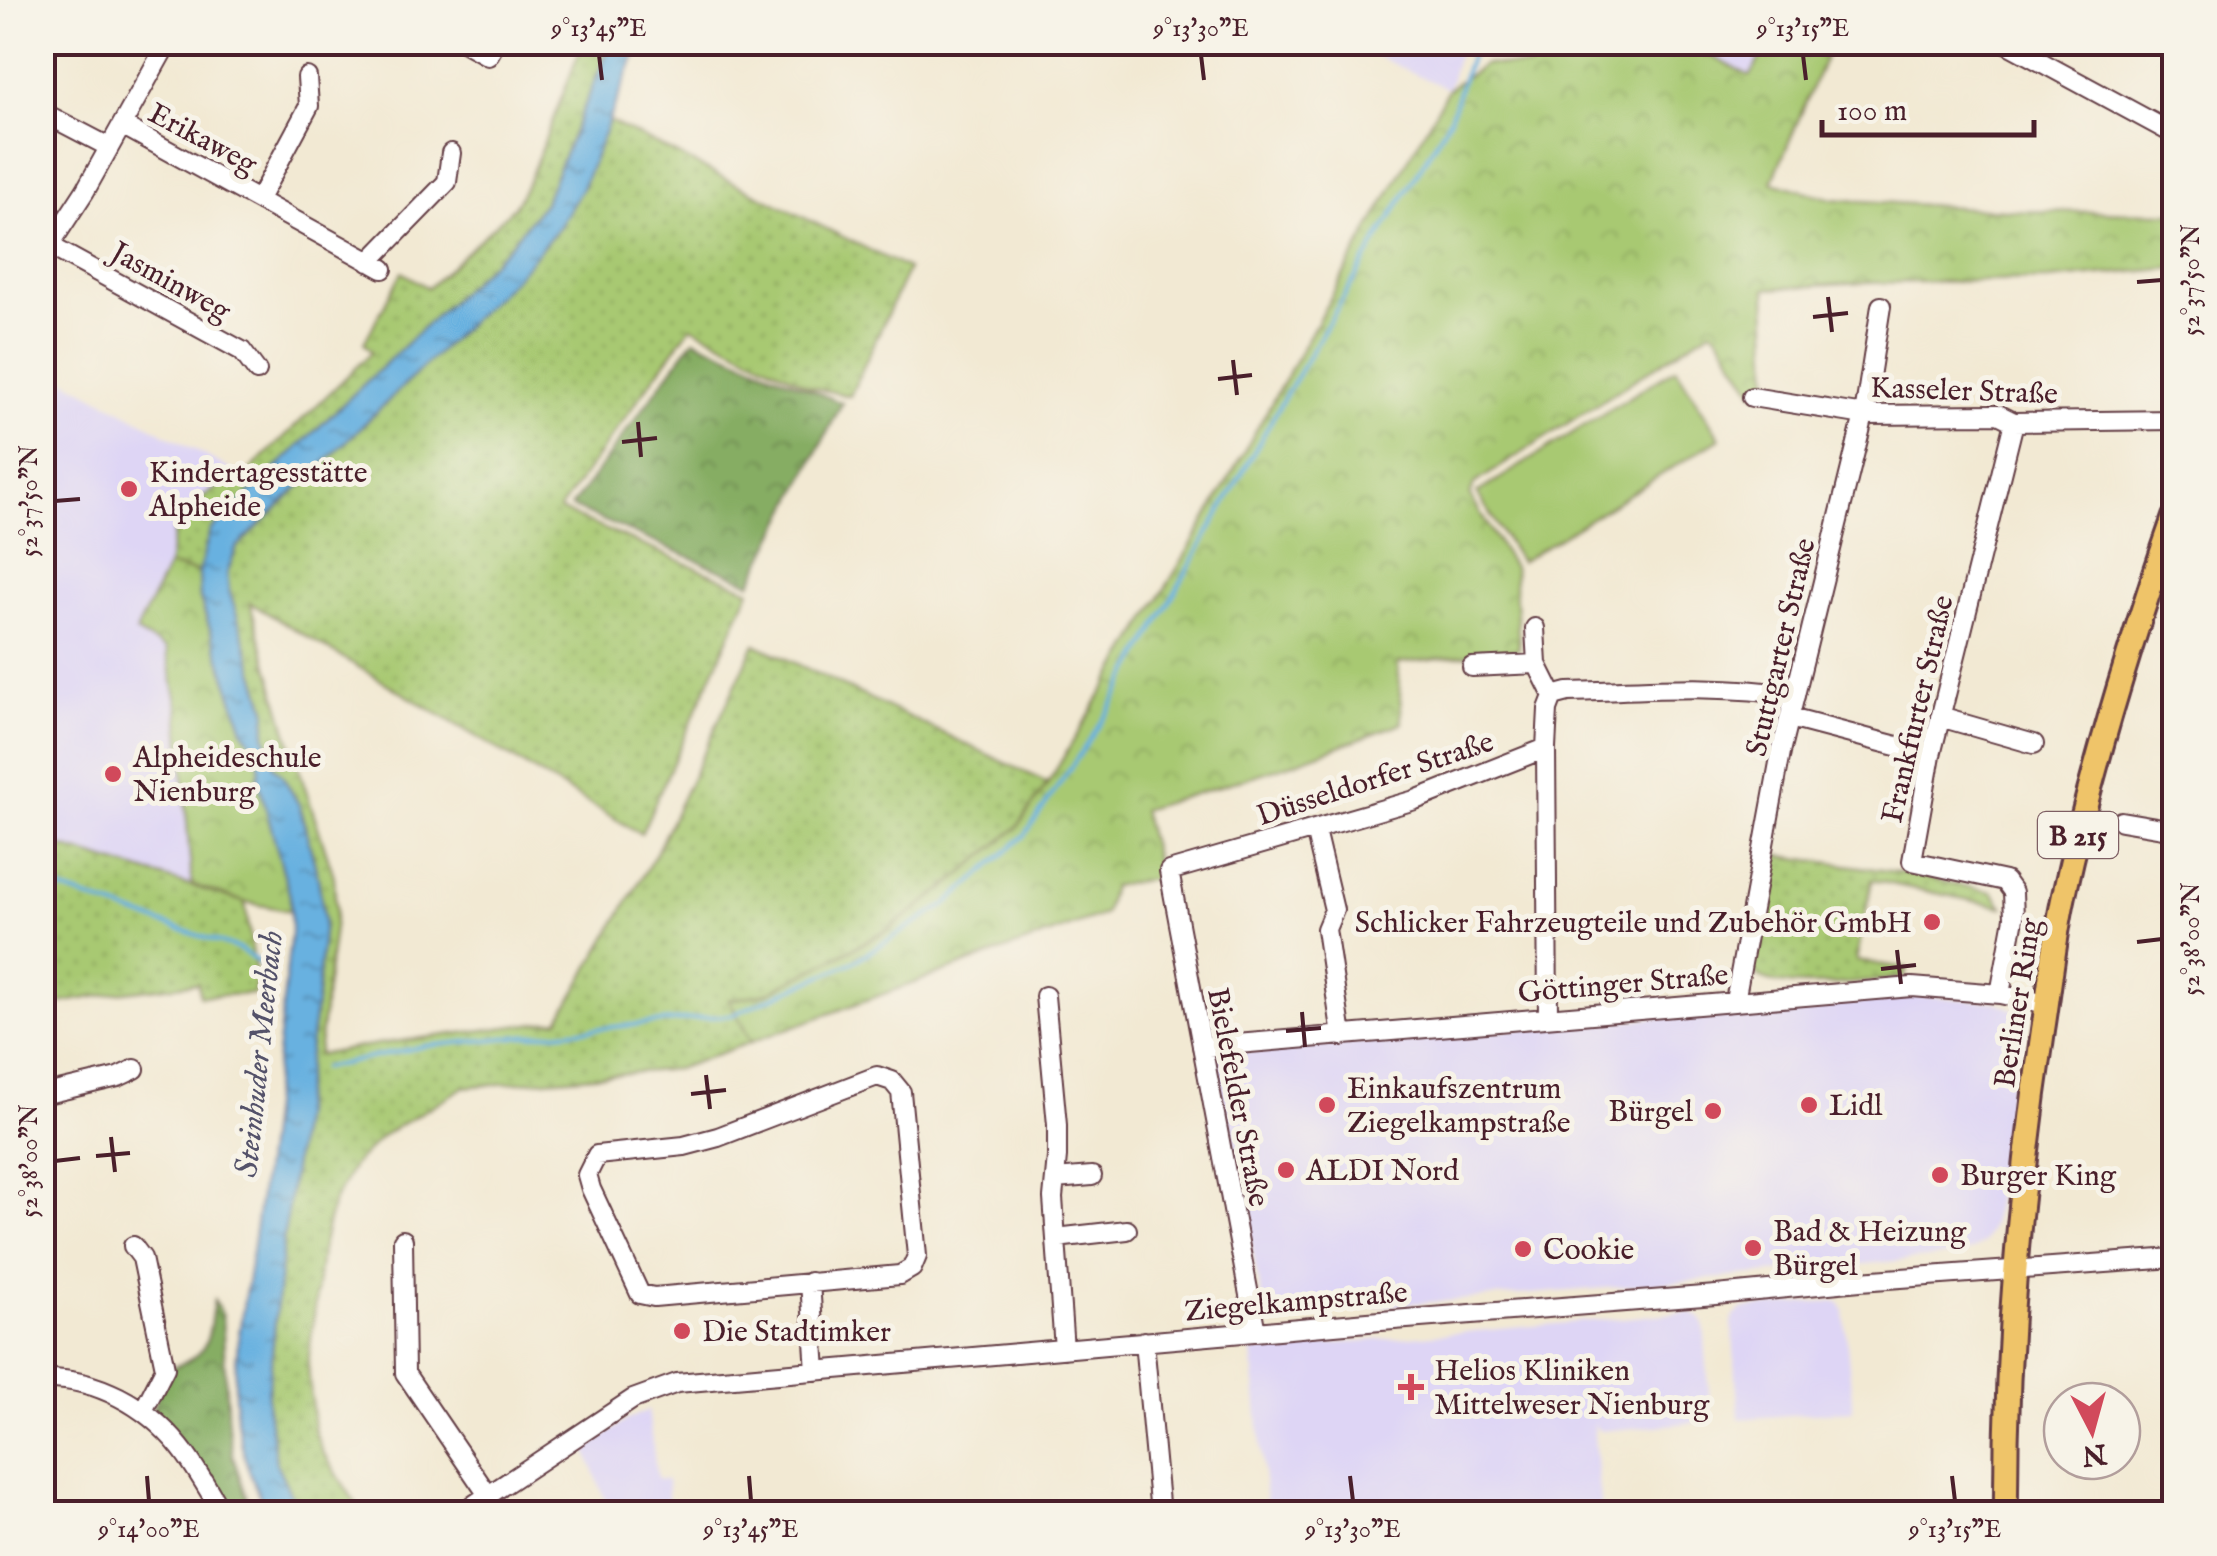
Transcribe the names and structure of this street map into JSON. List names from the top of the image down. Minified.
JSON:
{"streets":{"main road":["B 215","Berliner Ring"],"street":["Erikaweg","Jasminweg","Kasseler Straße","Stuttgarter Straße","Frankfurter Straße","Düsseldorfer Straße","Göttinger Straße","Bielefelder Straße","Ziegelkampstraße"]},"crossings":[["Kasseler Straße","Stuttgarter Straße"],["Kasseler Straße","Frankfurter Straße"],["Stuttgarter Straße","Göttinger Straße"],["Frankfurter Straße","Göttinger Straße"],["Düsseldorfer Straße","Bielefelder Straße"],["Göttinger Straße","Berliner Ring"],["Göttinger Straße","Bielefelder Straße"],["Berliner Ring","Ziegelkampstraße"],["Bielefelder Straße","Ziegelkampstraße"]],"water":["Steinhuder Meerbach"],"places":{"other":["Kindertagesstätte Alpheide","Alpheideschule Nienburg","Schlicker Fahrzeugteile und Zubehör GmbH","Einkaufszentrum Ziegelkampstraße","Lidl","Bürgel","ALDI Nord","Burger King","Bad & Heizung Bürgel","Cookie","Die Stadtimker"],"health":["Helios Kliniken Mittelweser Nienburg"]},"scale_bar":"100 m","north":"bottom","coordinates":["9°13'45\"E","9°13'30\"E","9°13'15\"E","52°37'50\"N","52°38'00\"N","9°14'00\"E"]}
